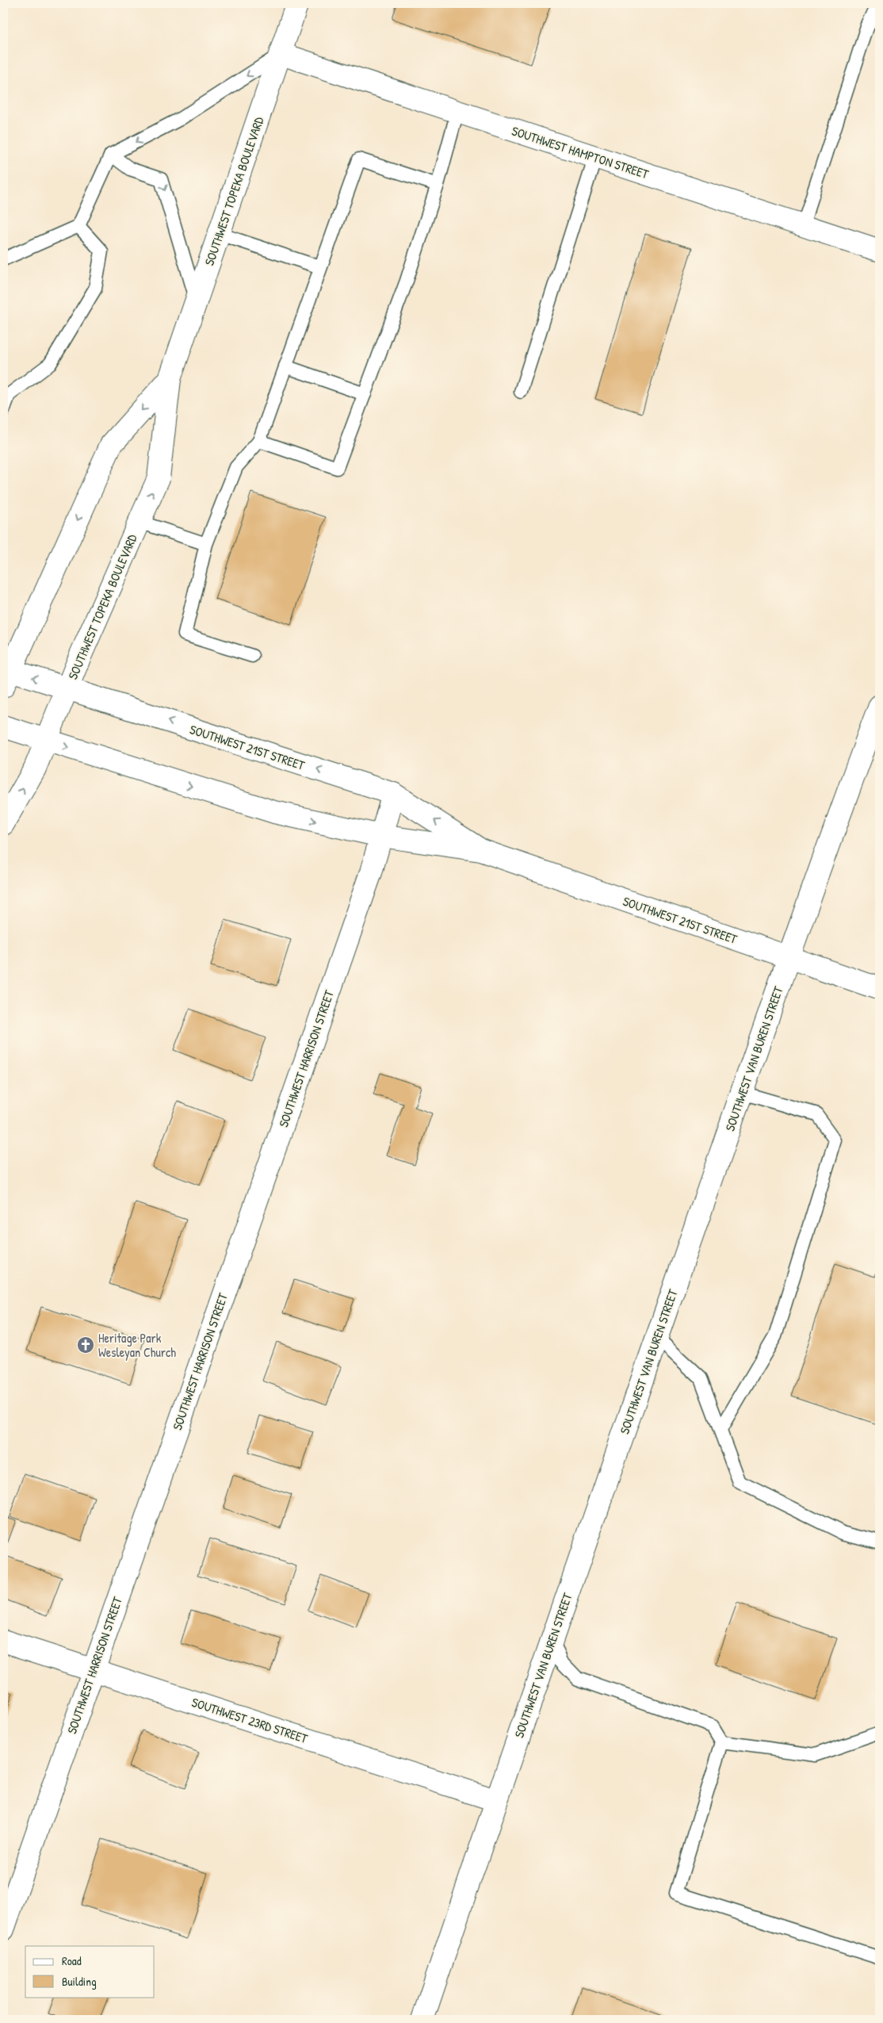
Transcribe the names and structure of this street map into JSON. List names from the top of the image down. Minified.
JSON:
{"streets":{"street":["SOUTHWEST HAMPTON STREET","SOUTHWEST TOPEKA BOULEVARD","SOUTHWEST 21ST STREET","SOUTHWEST HARRISON STREET","SOUTHWEST VAN BUREN STREET","SOUTHWEST 23RD STREET"]},"crossings":[["SOUTHWEST HAMPTON STREET","SOUTHWEST TOPEKA BOULEVARD"],["SOUTHWEST TOPEKA BOULEVARD","SOUTHWEST 21ST STREET"],["SOUTHWEST 21ST STREET","SOUTHWEST HARRISON STREET"],["SOUTHWEST 21ST STREET","SOUTHWEST VAN BUREN STREET"],["SOUTHWEST HARRISON STREET","SOUTHWEST 23RD STREET"],["SOUTHWEST VAN BUREN STREET","SOUTHWEST 23RD STREET"]],"places":{"church":["Heritage Park Wesleyan Church"]},"legend":["Road","Building"]}
